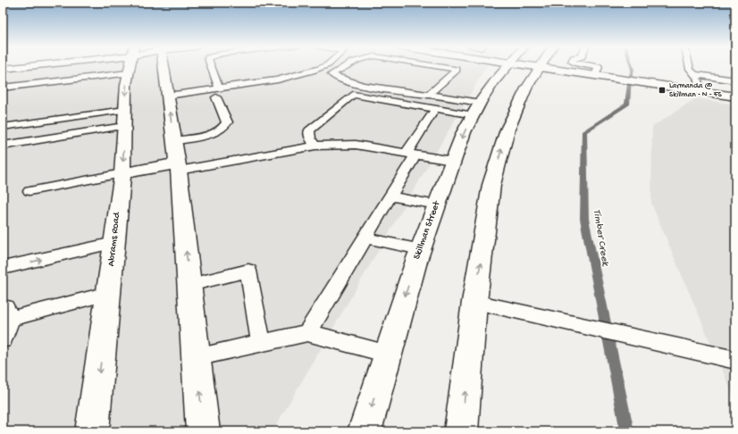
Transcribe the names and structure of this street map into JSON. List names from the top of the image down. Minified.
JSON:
{"streets":{"main road":["Skillman Street","Abrams Road"]},"water":["Timber Creek"],"places":{"transit":["Larmanda @ Skillman - N - FS"]}}
